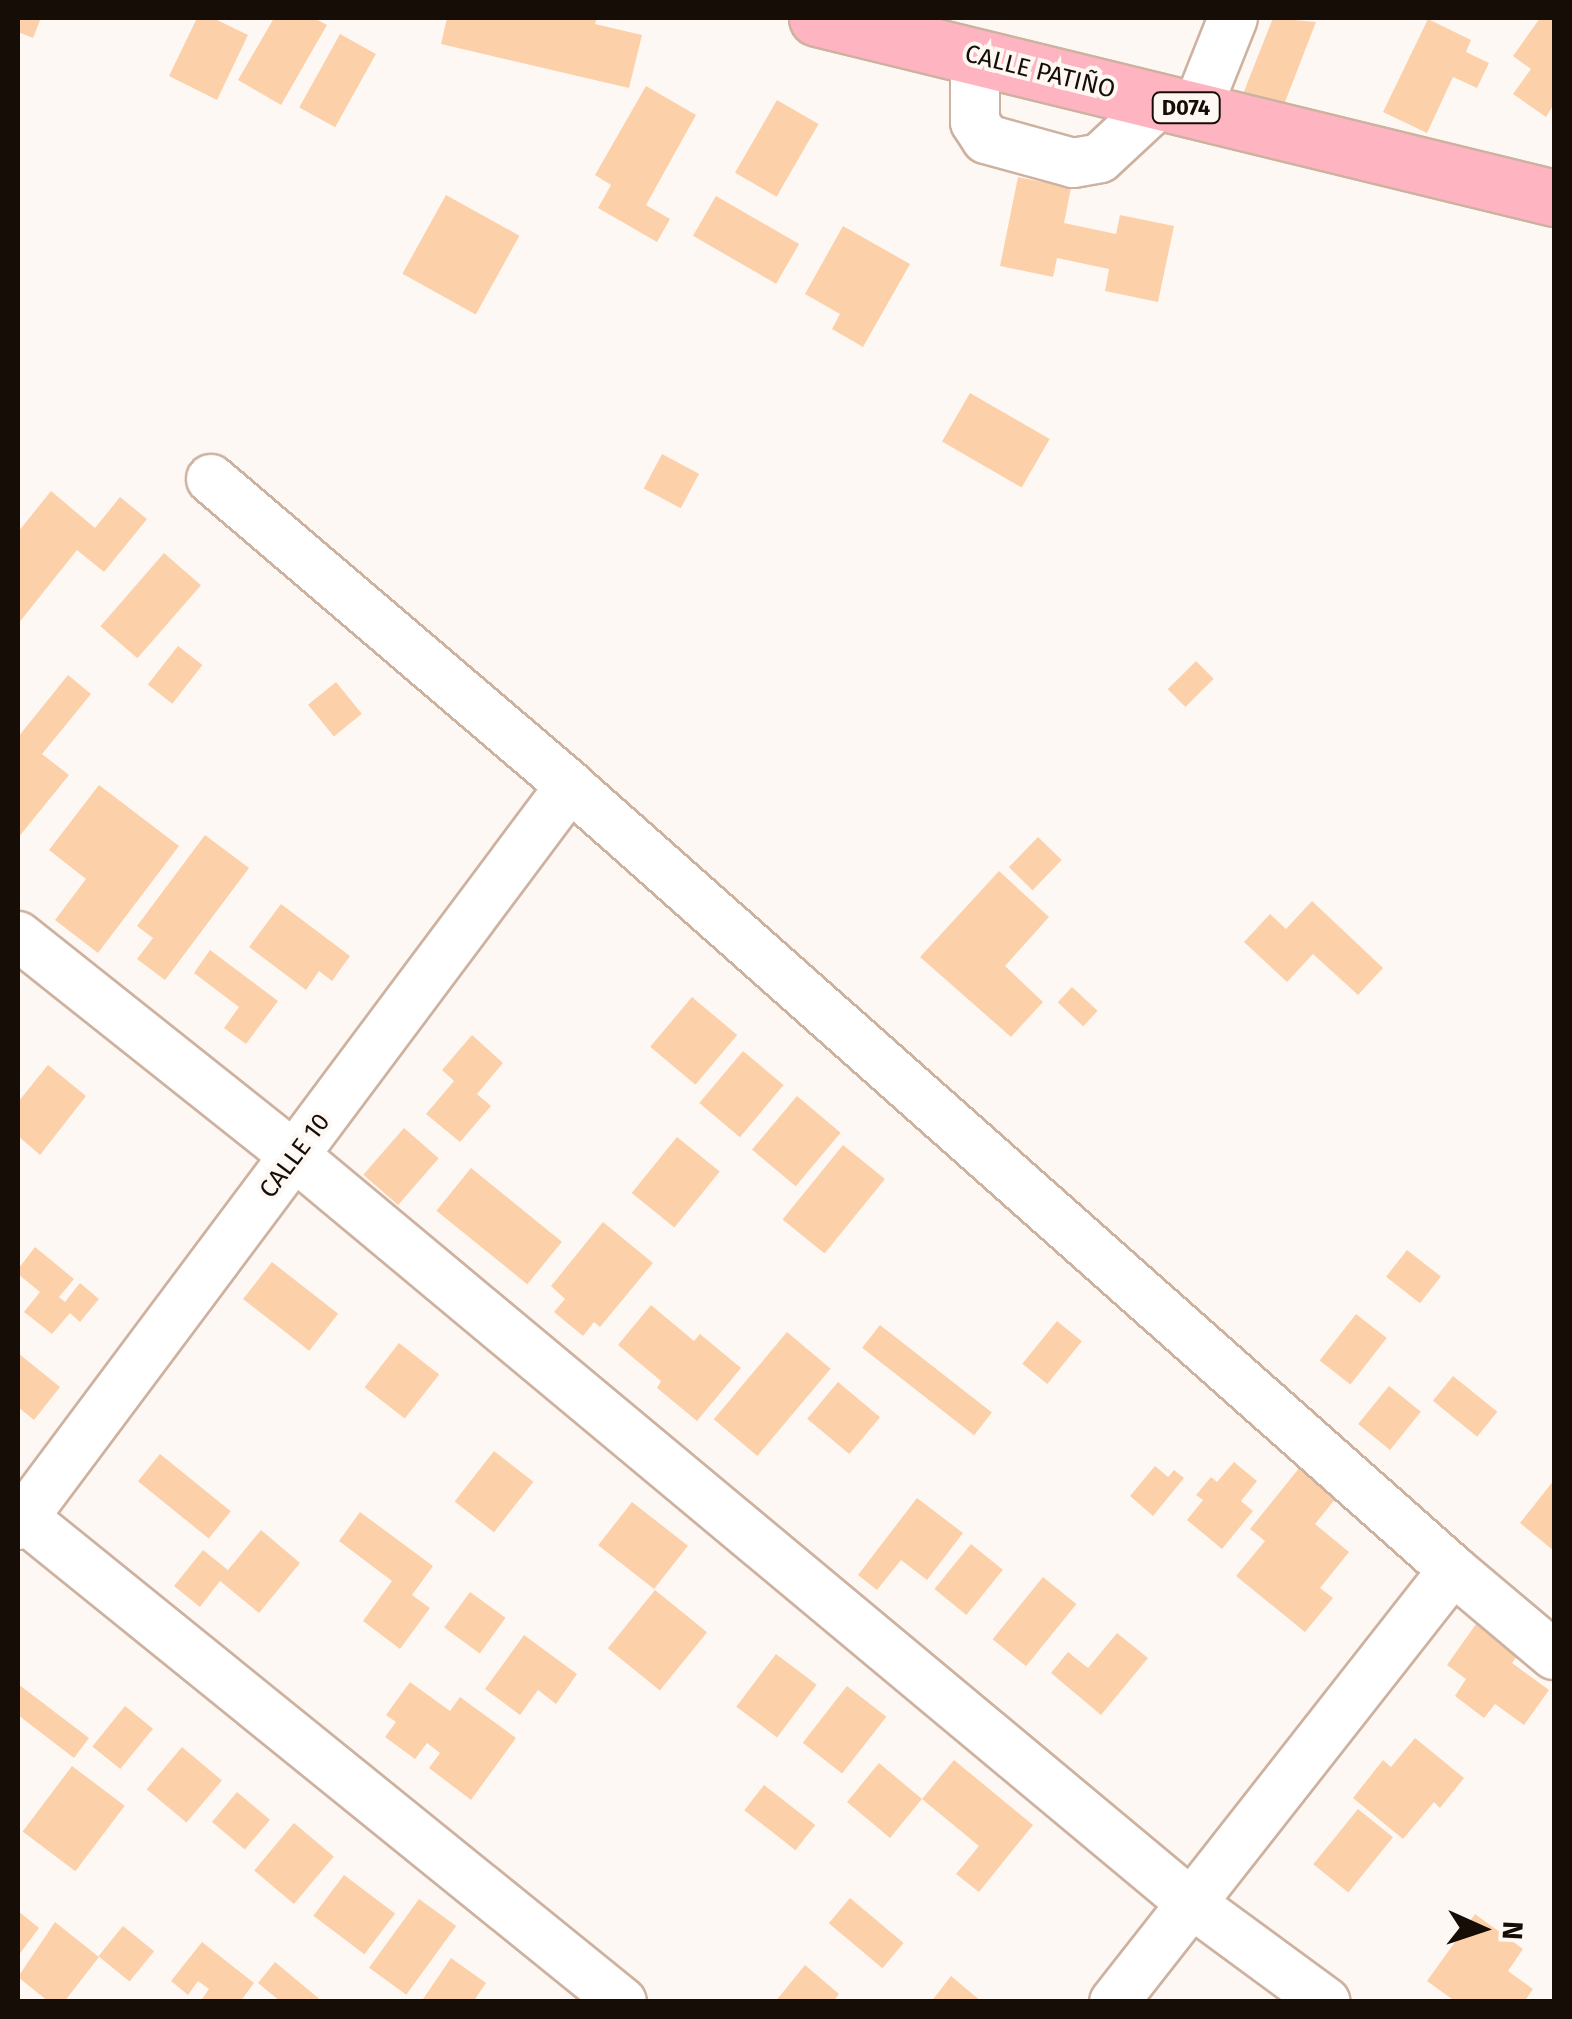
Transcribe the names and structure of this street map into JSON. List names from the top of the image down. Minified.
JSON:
{"streets":{"main road":["CALLE PATIÑO","D074"],"street":["CALLE 10"]},"north":"right"}
